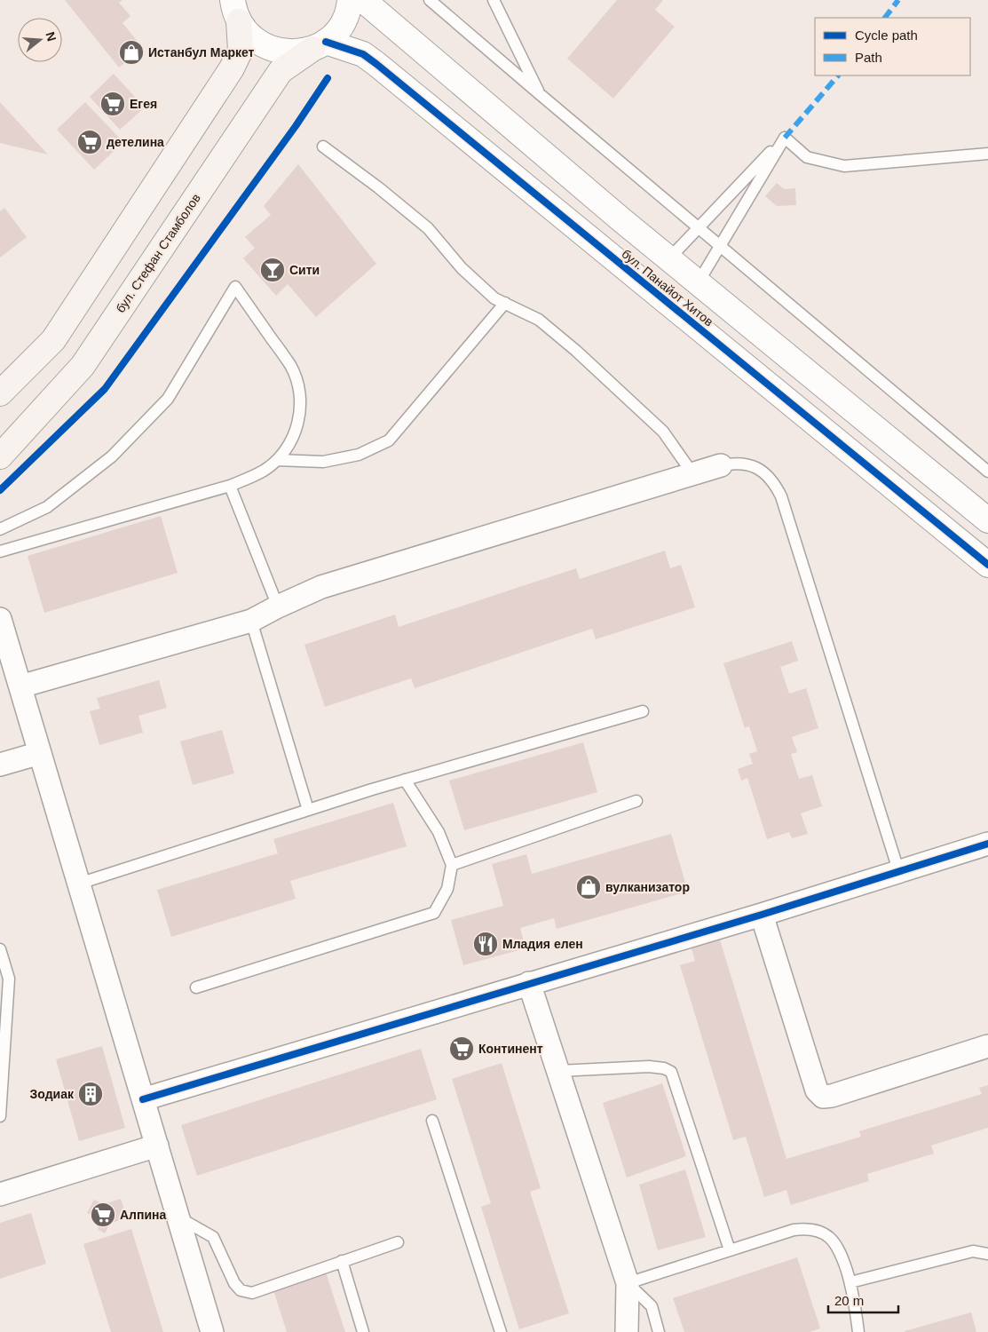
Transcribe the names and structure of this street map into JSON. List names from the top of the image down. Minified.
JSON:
{"streets":{"main road":["бул. Стефан Стамболов"],"street":["бул. Панайот Хитов"]},"crossings":[["бул. Стефан Стамболов","бул. Панайот Хитов"]],"places":{"shop":["Истанбул Маркет","вулканизатор"],"supermarket":["Егея","детелина","Континент","Алпина"],"bar":["Сити"],"restaurant":["Младия елен"],"building":["Зодиак"]},"legend":["Cycle path","Path"],"scale_bar":"20 m","north":"right"}
